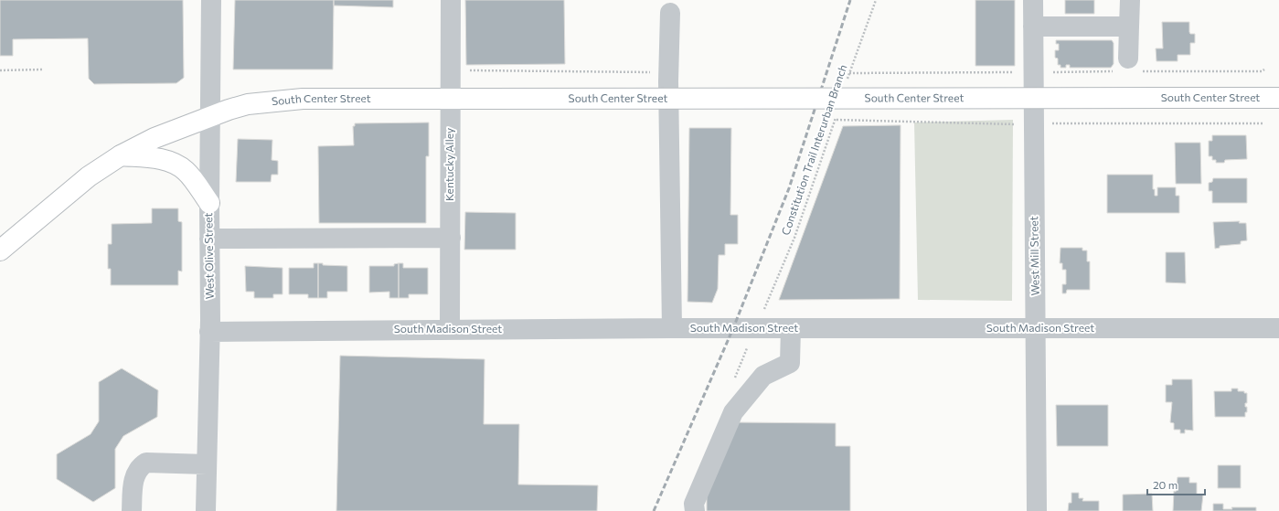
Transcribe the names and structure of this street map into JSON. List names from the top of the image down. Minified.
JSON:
{"streets":{"main road":["South Center Street"],"street":["Kentucky Alley","West Olive Street","West Mill Street","South Madison Street"],"path":["Constitution Trail Interurban Branch"]},"crossings":[["South Center Street","Kentucky Alley"],["South Center Street","West Olive Street"],["Kentucky Alley","South Madison Street"],["West Olive Street","South Madison Street"],["West Mill Street","South Madison Street"]],"scale_bar":"20 m"}
